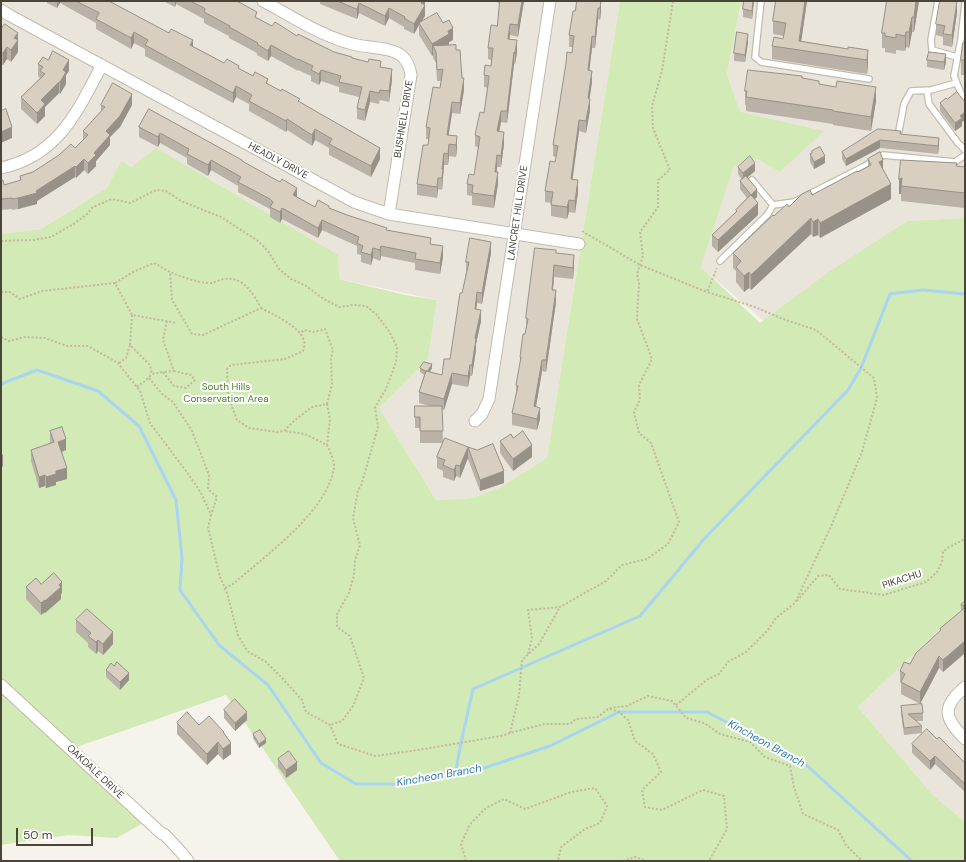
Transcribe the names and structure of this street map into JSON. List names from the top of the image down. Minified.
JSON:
{"streets":{"street":["BUSHNELL DRIVE","HEADLY DRIVE","LANCRET HILL DRIVE","OAKDALE DRIVE"],"path":["PIKACHU"]},"crossings":[["BUSHNELL DRIVE","HEADLY DRIVE"],["HEADLY DRIVE","LANCRET HILL DRIVE"]],"water":["Kincheon Branch"],"parks":["South Hills Conservation Area"],"scale_bar":"50 m"}
